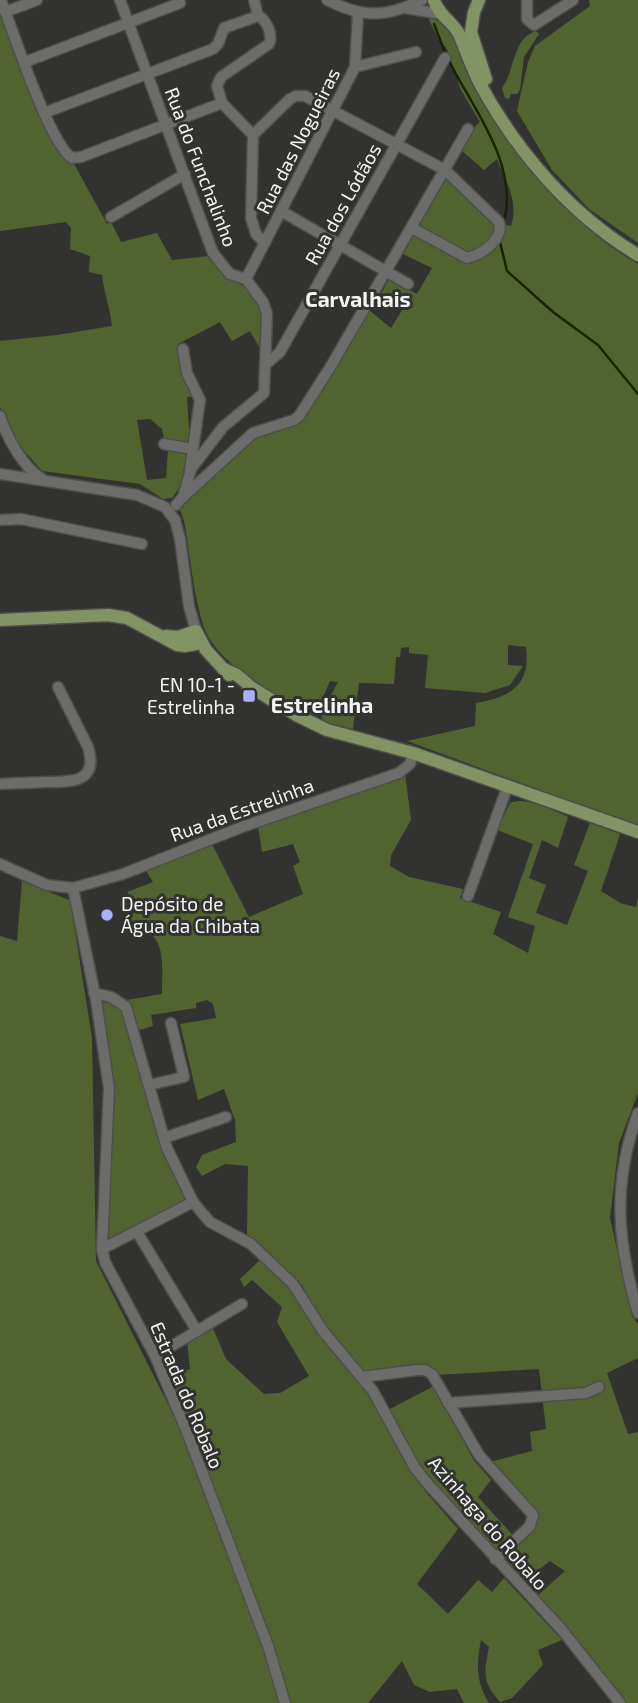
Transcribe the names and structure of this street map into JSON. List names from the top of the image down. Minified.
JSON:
{"streets":{"street":["Rua das Nogueiras","Rua do Funchalinho","Rua dos Lódãos","Rua da Estrelinha","Estrada do Robalo","Azinhaga do Robalo"]},"crossings":[["Rua das Nogueiras","Rua do Funchalinho"],["Rua do Funchalinho","Rua dos Lódãos"],["Rua da Estrelinha","Estrada do Robalo"],["Estrada do Robalo","Azinhaga do Robalo"]],"districts":["Carvalhais","Estrelinha"],"places":{"transit":["EN 10-1 - Estrelinha"],"other":["Depósito de Água da Chibata"]}}
